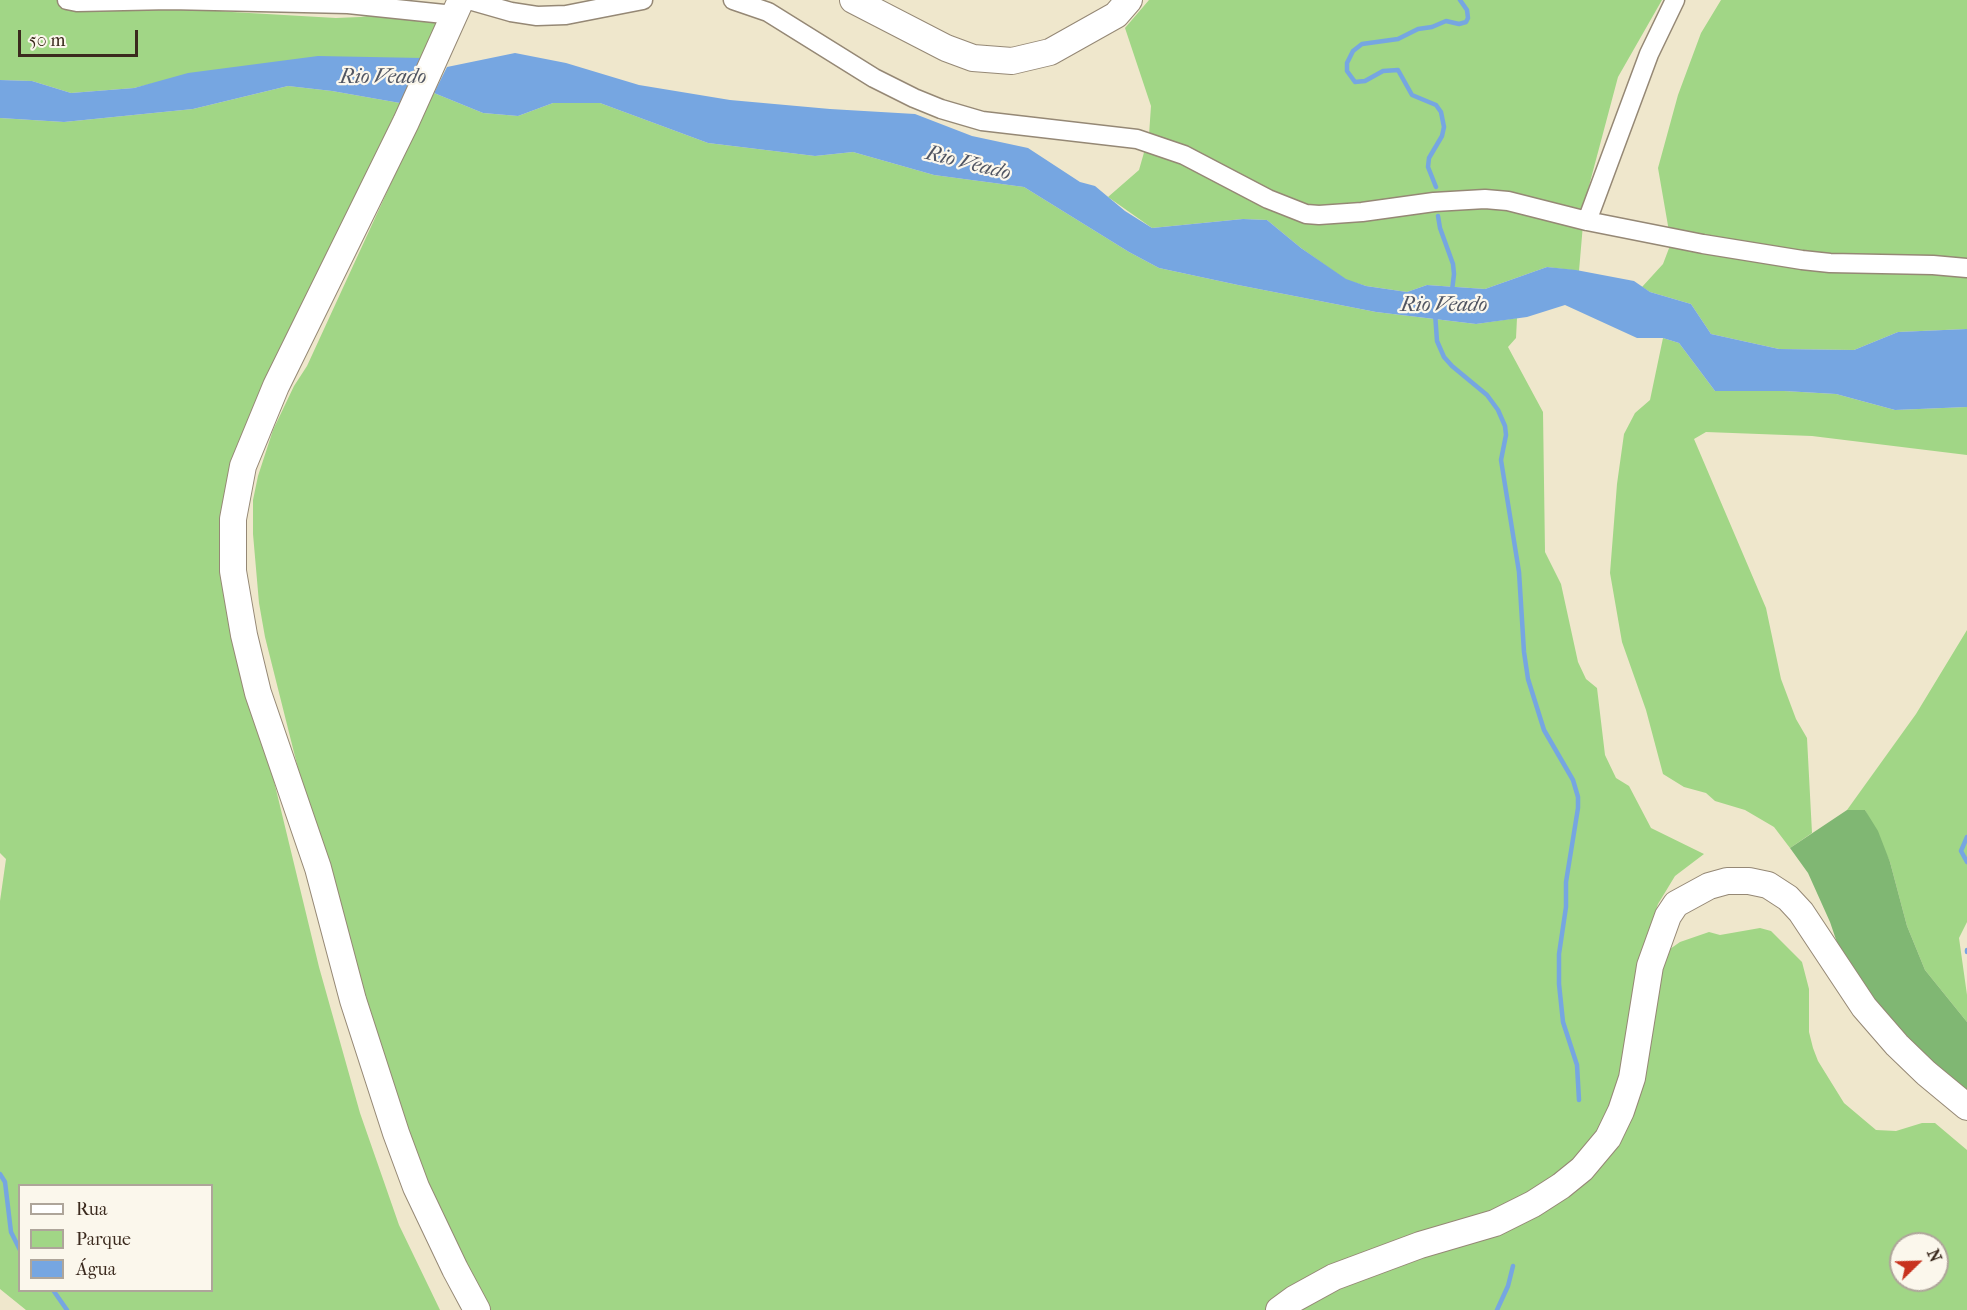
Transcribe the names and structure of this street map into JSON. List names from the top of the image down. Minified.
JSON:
{"water":["Rio Veado"],"legend":["Rua","Parque","Água"],"scale_bar":"50 m","north":"top right"}
